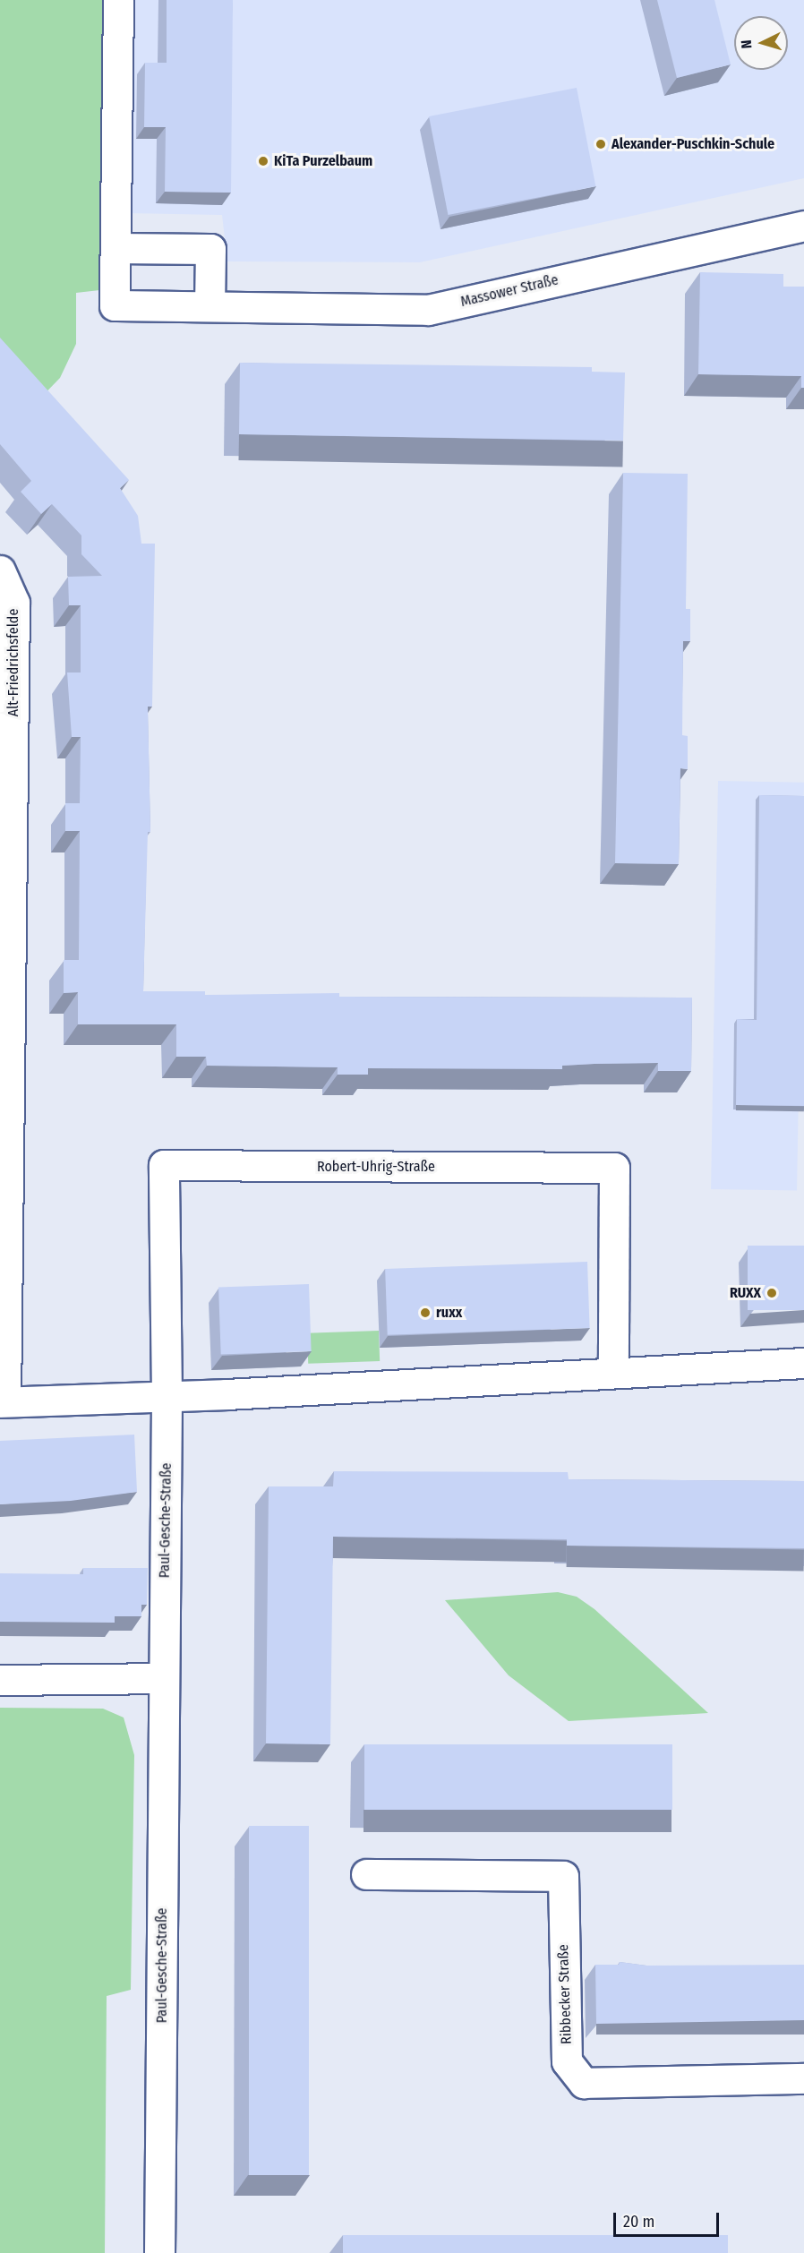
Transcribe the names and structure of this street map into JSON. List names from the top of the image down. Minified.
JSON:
{"streets":{"street":["Massower Straße","Alt-Friedrichsfelde","Robert-Uhrig-Straße","Paul-Gesche-Straße","Ribbecker Straße"]},"crossings":[["Robert-Uhrig-Straße","Paul-Gesche-Straße"]],"places":["Alexander-Puschkin-Schule","KiTa Purzelbaum","RUXX","ruxx"],"scale_bar":"20 m","north":"left"}
